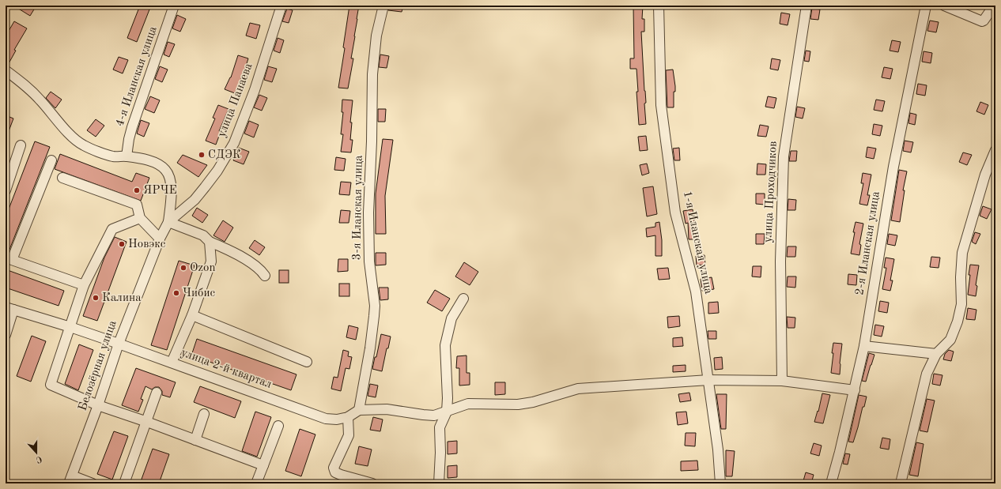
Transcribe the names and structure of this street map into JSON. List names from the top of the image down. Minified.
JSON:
{"streets":{"street":["4-я Иланская улица","улица Панаева","улица Проходчиков","3-я Иланская улица","1-я Иланская улица","2-я Иланская улица","Белозёрная улица","улица 2-й квартал"]},"crossings":[["улица Панаева","Белозёрная улица"],["Белозёрная улица","улица 2-й квартал"]],"places":["СДЭК","ЯРЧЕ","Новэкс","Ozon","Чибис","Калина"],"north":"bottom"}
